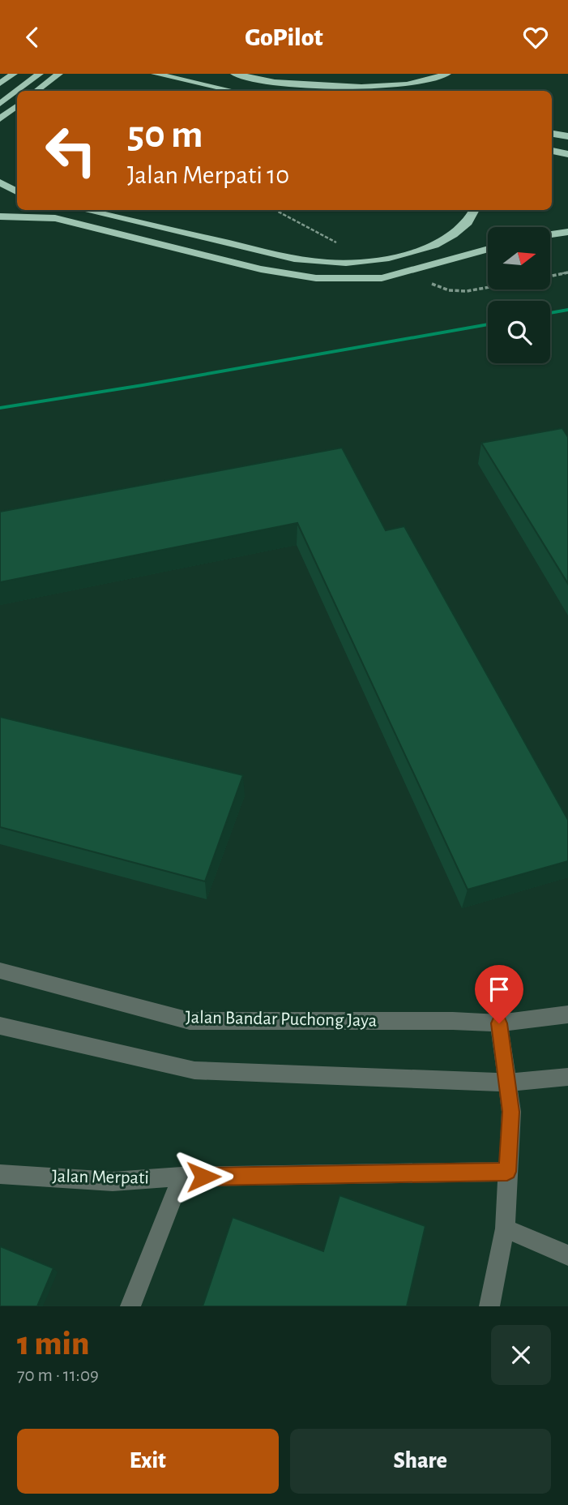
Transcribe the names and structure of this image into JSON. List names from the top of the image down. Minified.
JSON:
{"streets":{"street":["Jalan Bandar Puchong Jaya","Jalan Merpati"]},"north":"right","page":{"header":"GoPilot","turn":["50 m","Jalan Merpati 10"],"heading":["1 min","70 m · 11:09"],"buttons":["Exit","Share"]}}
